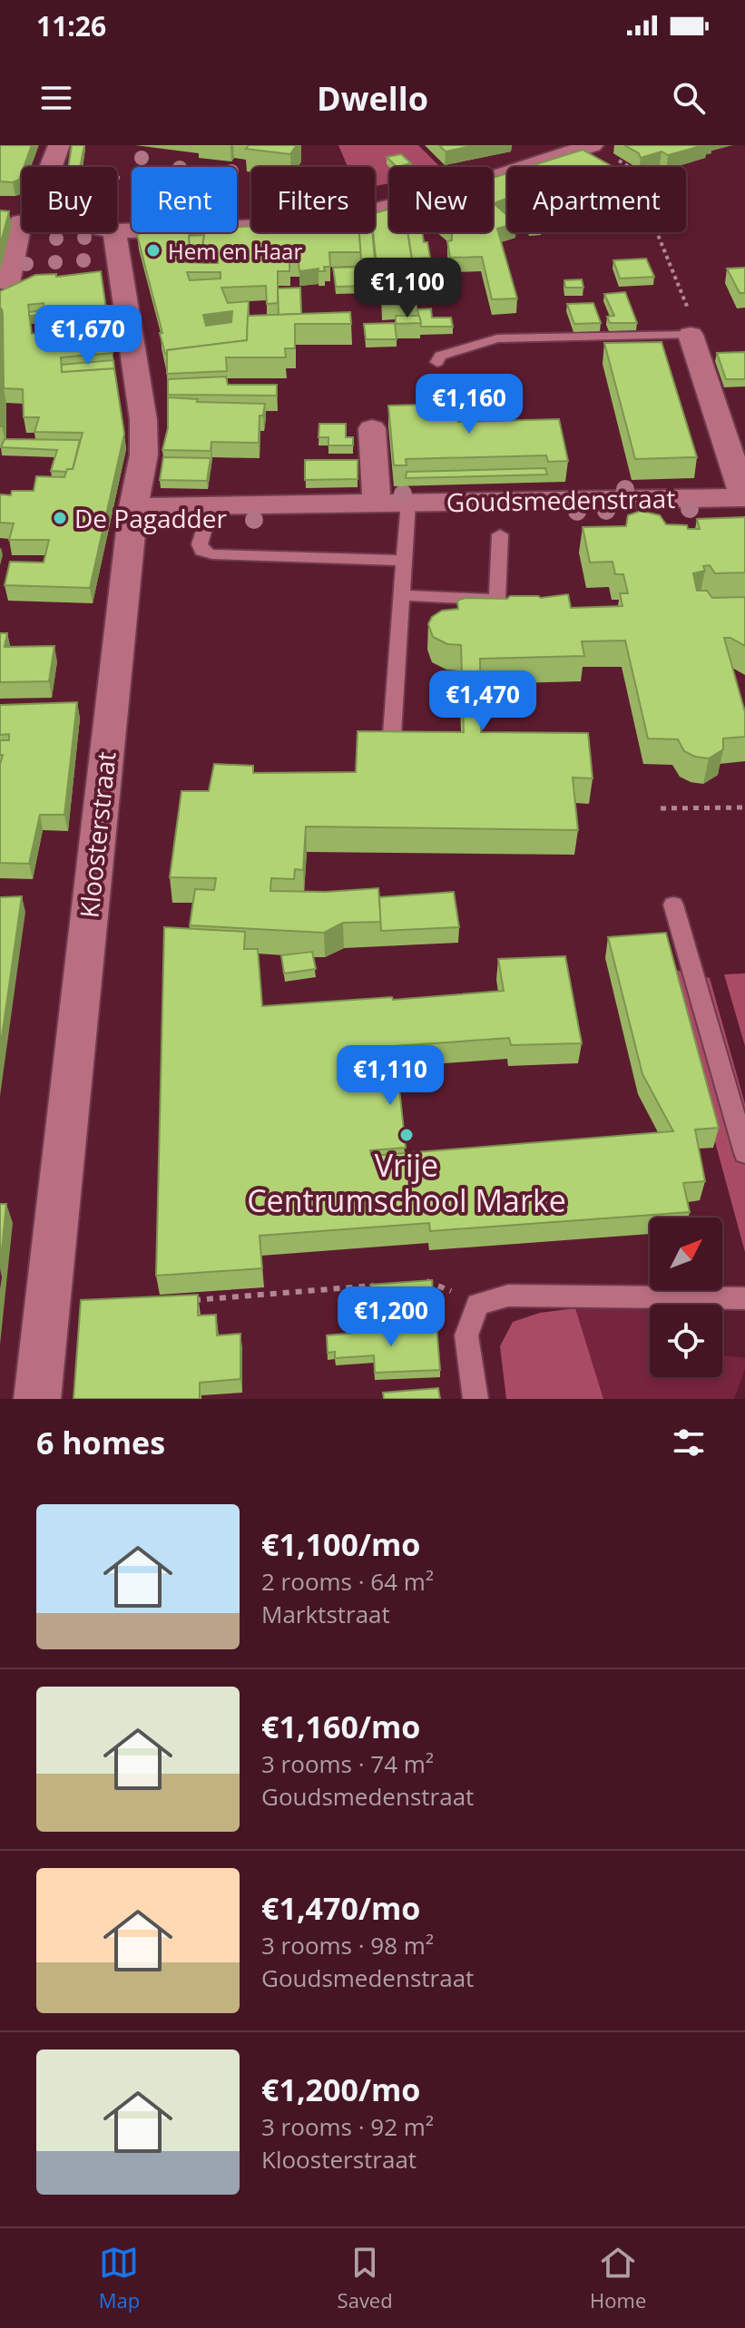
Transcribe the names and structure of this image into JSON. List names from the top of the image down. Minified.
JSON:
{"streets":{"street":["Goudsmedenstraat","Kloosterstraat"]},"crossings":[["Goudsmedenstraat","Kloosterstraat"]],"places":["Hem en Haar","De Pagadder","Vrije Centrumschool Marke"],"north":"top right","page":{"status":"11:26","header":"Dwello","chip":["Buy","Rent","Filters","New","Apartment"],"price":["€1,100","€1,670","€1,160","€1,470","€1,110","€1,200"],"heading":"6 homes","list":[{"name":"€1,100/mo","note":"2 rooms · 64 m² · Marktstraat"},{"name":"€1,160/mo","note":"3 rooms · 74 m² · Goudsmedenstraat"},{"name":"€1,470/mo","note":"3 rooms · 98 m² · Goudsmedenstraat"},{"name":"€1,200/mo","note":"3 rooms · 92 m² · Kloosterstraat"}],"tabs":["Map","Saved","Home"]}}
